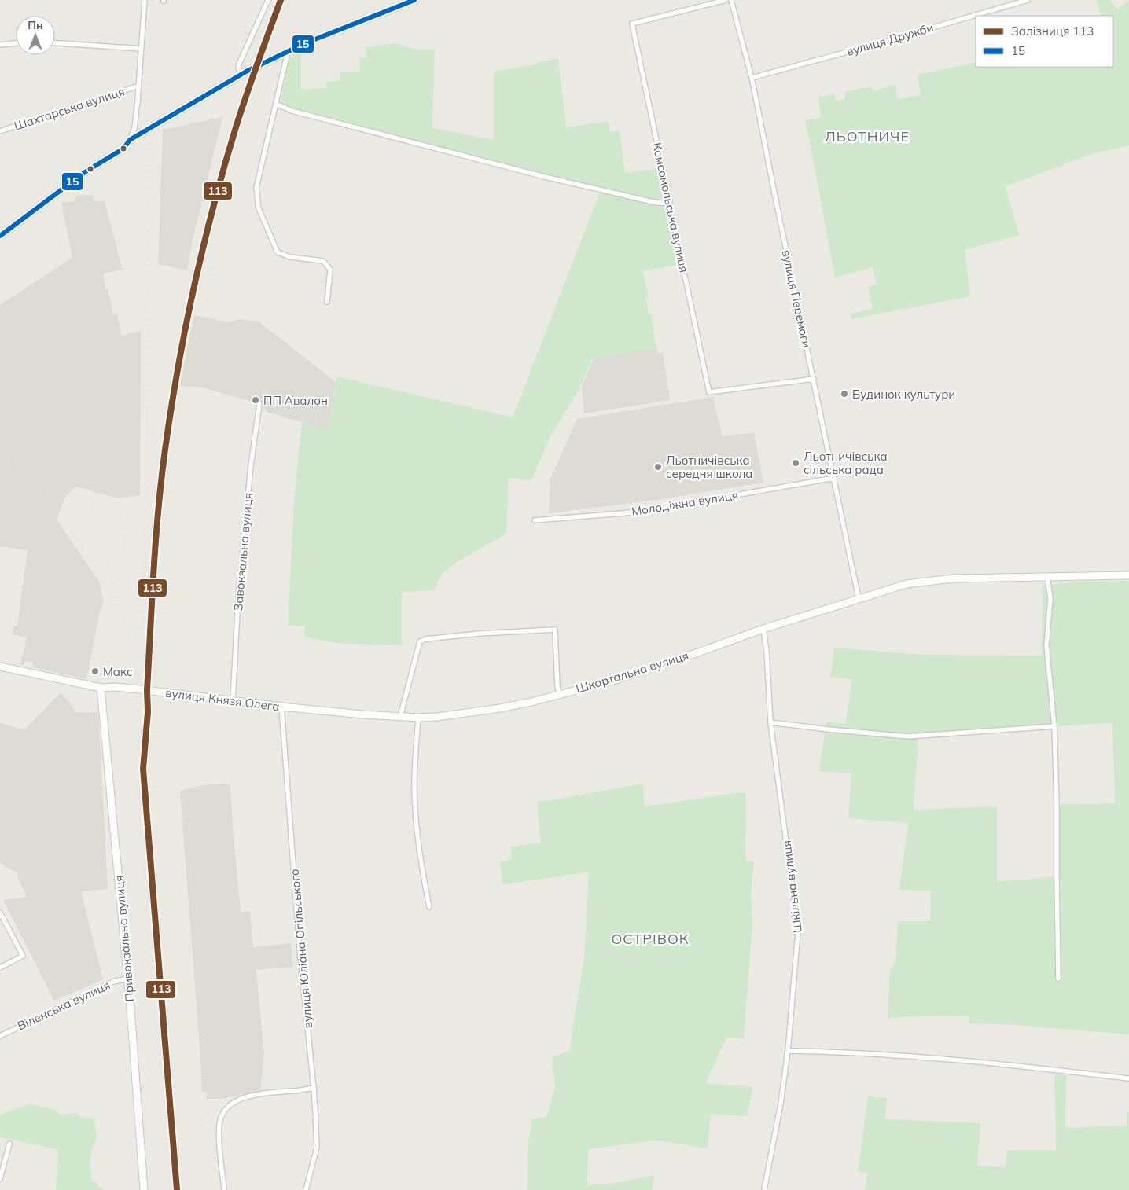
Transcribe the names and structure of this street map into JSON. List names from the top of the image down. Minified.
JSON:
{"streets":{"street":["вулиця Дружби","Шахтарська вулиця","Комсомольська вулиця","вулиця Перемоги","Молодіжна вулиця","Завокзальна вулиця","Шкартальна вулиця","вулиця Князя Олега","Шкільна вулиця","Привокзальна вулиця","вулиця Юліана Опільського","Віленська вулиця"]},"crossings":[["вулиця Дружби","вулиця Перемоги"],["Комсомольська вулиця","вулиця Перемоги"],["вулиця Перемоги","Молодіжна вулиця"],["вулиця Перемоги","Шкартальна вулиця"],["Завокзальна вулиця","вулиця Князя Олега"],["Шкартальна вулиця","вулиця Князя Олега"],["Шкартальна вулиця","Шкільна вулиця"],["вулиця Князя Олега","Привокзальна вулиця"],["вулиця Князя Олега","вулиця Юліана Опільського"],["Привокзальна вулиця","Віленська вулиця"]],"districts":["ЛЬОТНИЧЕ","ОСТРІВОК"],"places":["Будинок культури","ПП Авалон","Льотничівська сільська рада","Льотничівська середня школа","Макс"],"lines":["rail line 113","transit line 15"],"legend":["Залізниця 113","15"],"north":"top"}
